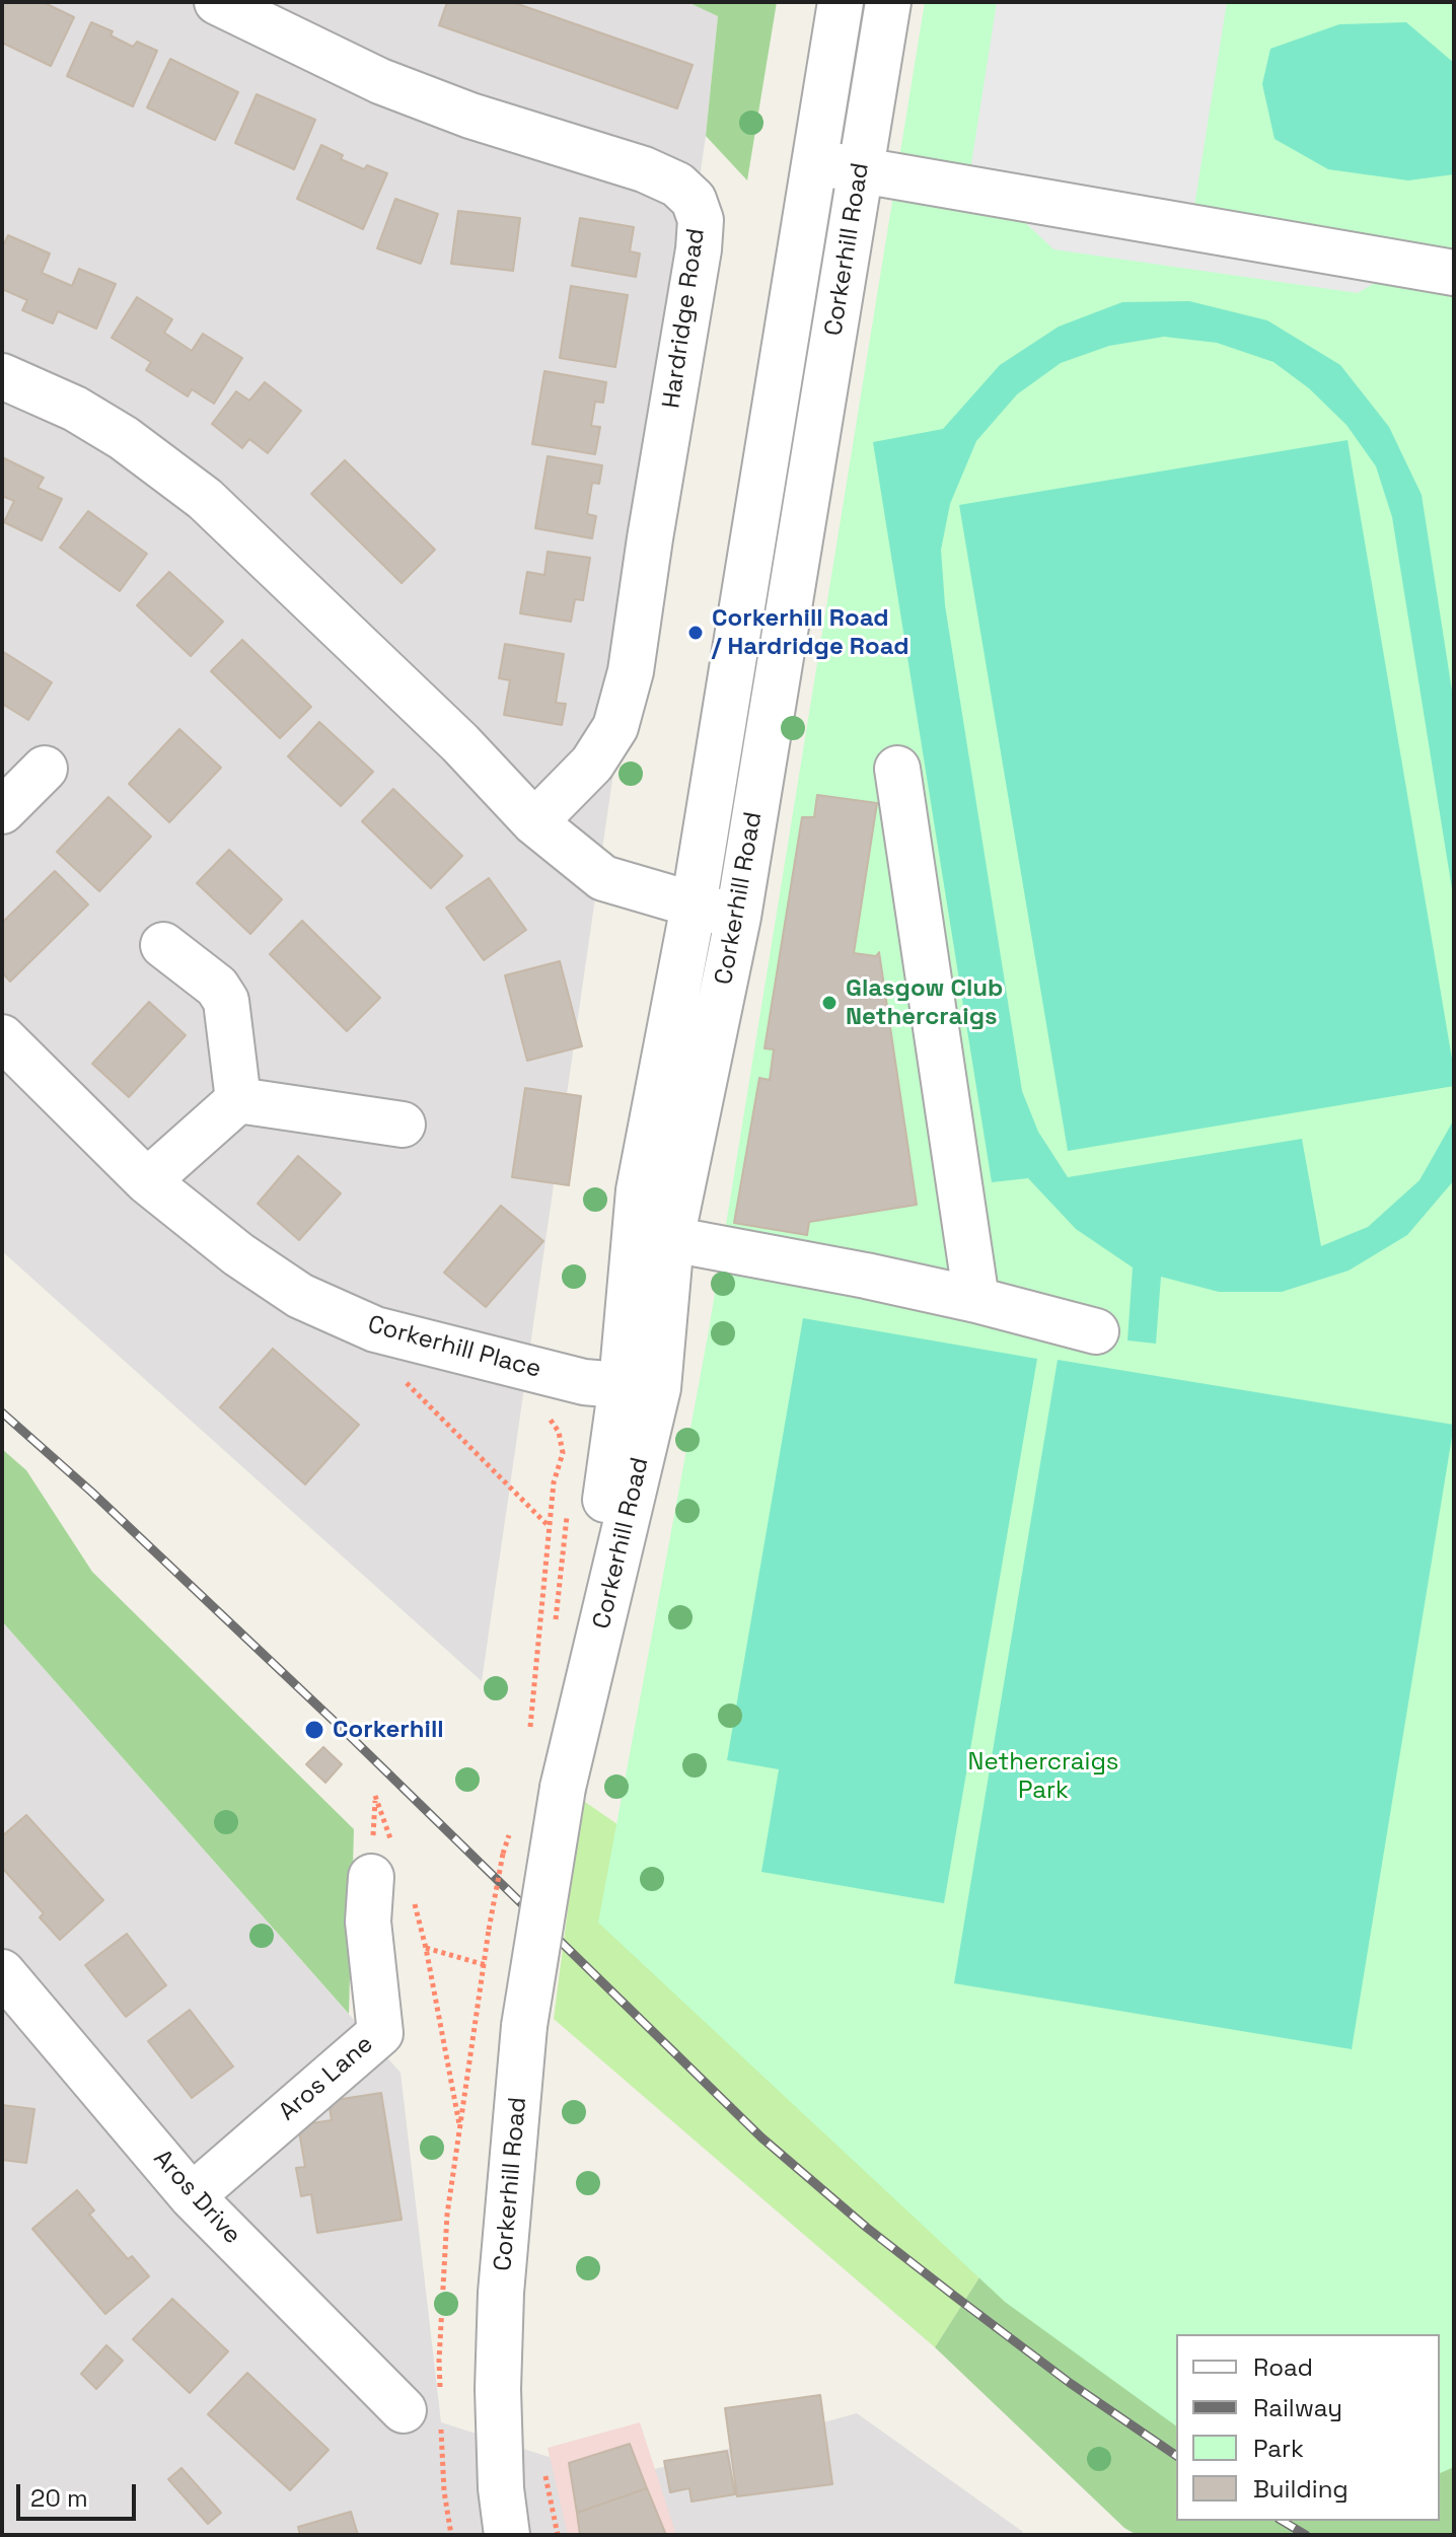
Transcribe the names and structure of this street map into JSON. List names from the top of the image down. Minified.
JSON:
{"streets":{"street":["Corkerhill Road","Hardridge Road","Corkerhill Place","Aros Lane","Aros Drive"]},"crossings":[["Corkerhill Road","Corkerhill Place"],["Aros Lane","Aros Drive"]],"parks":["Nethercraigs Park"],"places":["Corkerhill Road / Hardridge Road","Glasgow Club Nethercraigs","Corkerhill"],"legend":["Road","Railway","Park","Building"],"scale_bar":"20 m"}
